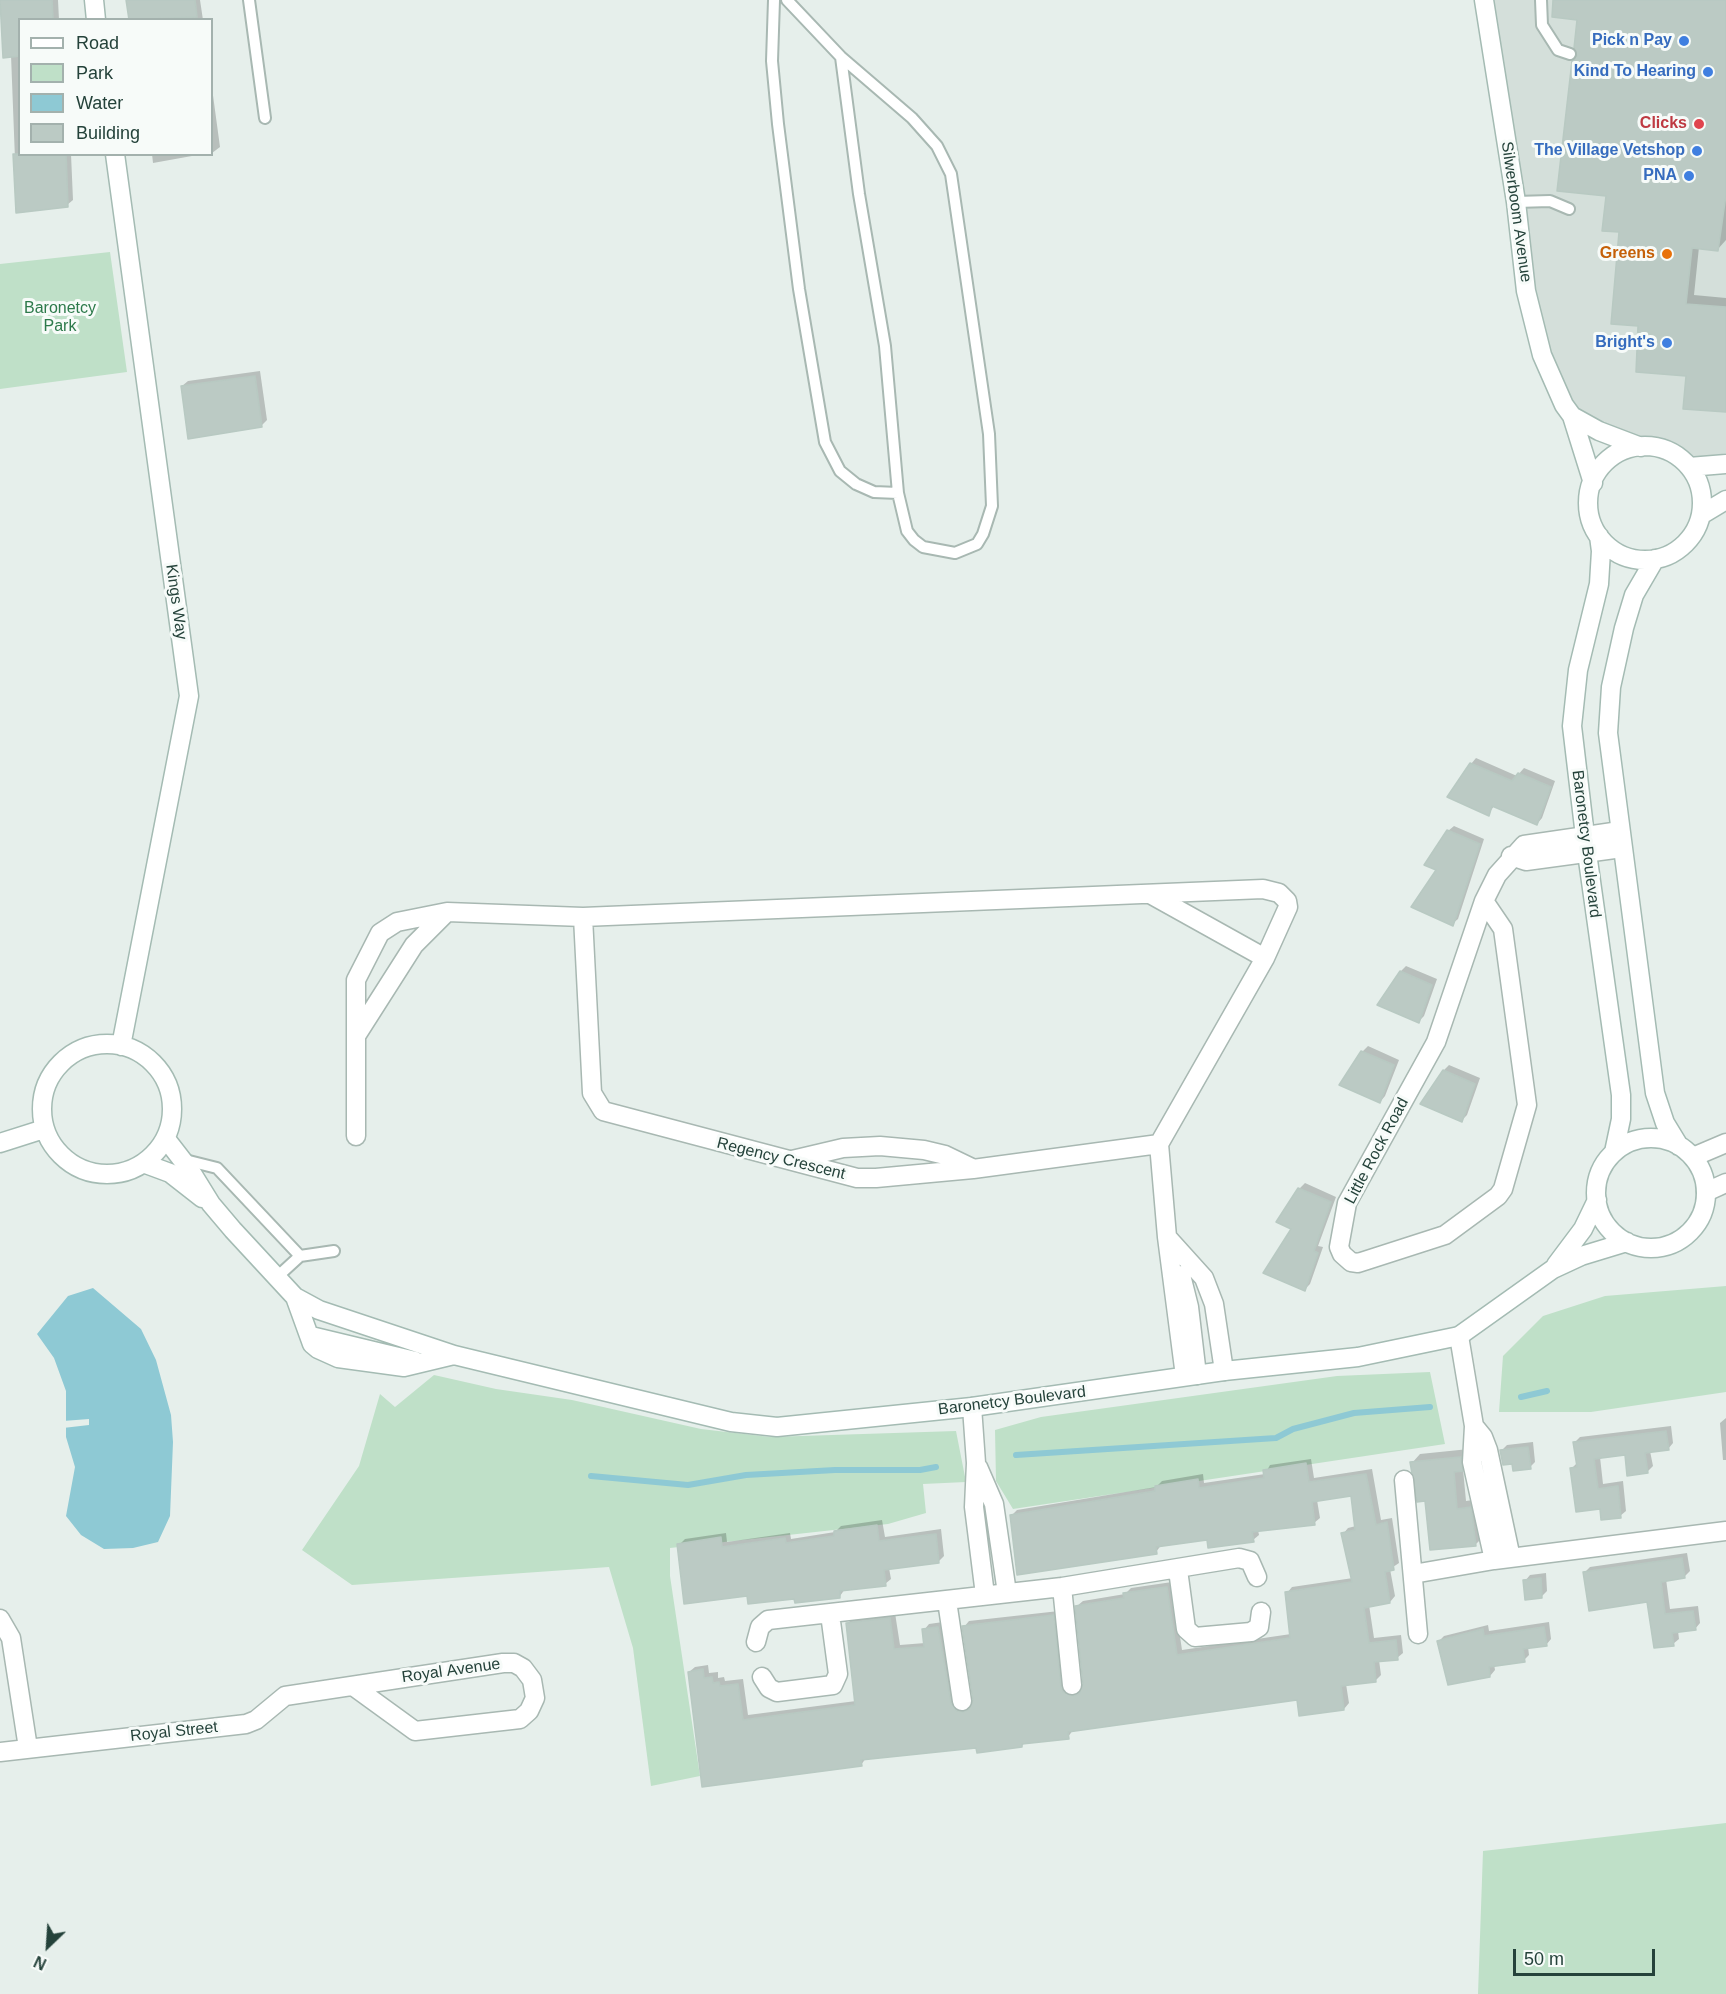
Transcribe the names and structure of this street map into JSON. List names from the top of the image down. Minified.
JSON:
{"streets":{"street":["Silwerboom Avenue","Kings Way","Baronetcy Boulevard","Little Rock Road","Regency Crescent","Royal Avenue","Royal Street"]},"crossings":[["Silwerboom Avenue","Baronetcy Boulevard"],["Kings Way","Baronetcy Boulevard"],["Baronetcy Boulevard","Little Rock Road"],["Royal Avenue","Royal Street"]],"parks":["Baronetcy Park"],"places":["Pick n Pay","Kind To Hearing","Clicks","The Village Vetshop","PNA","Greens","Bright's"],"legend":["Road","Park","Water","Building"],"scale_bar":"50 m","north":"bottom left"}
